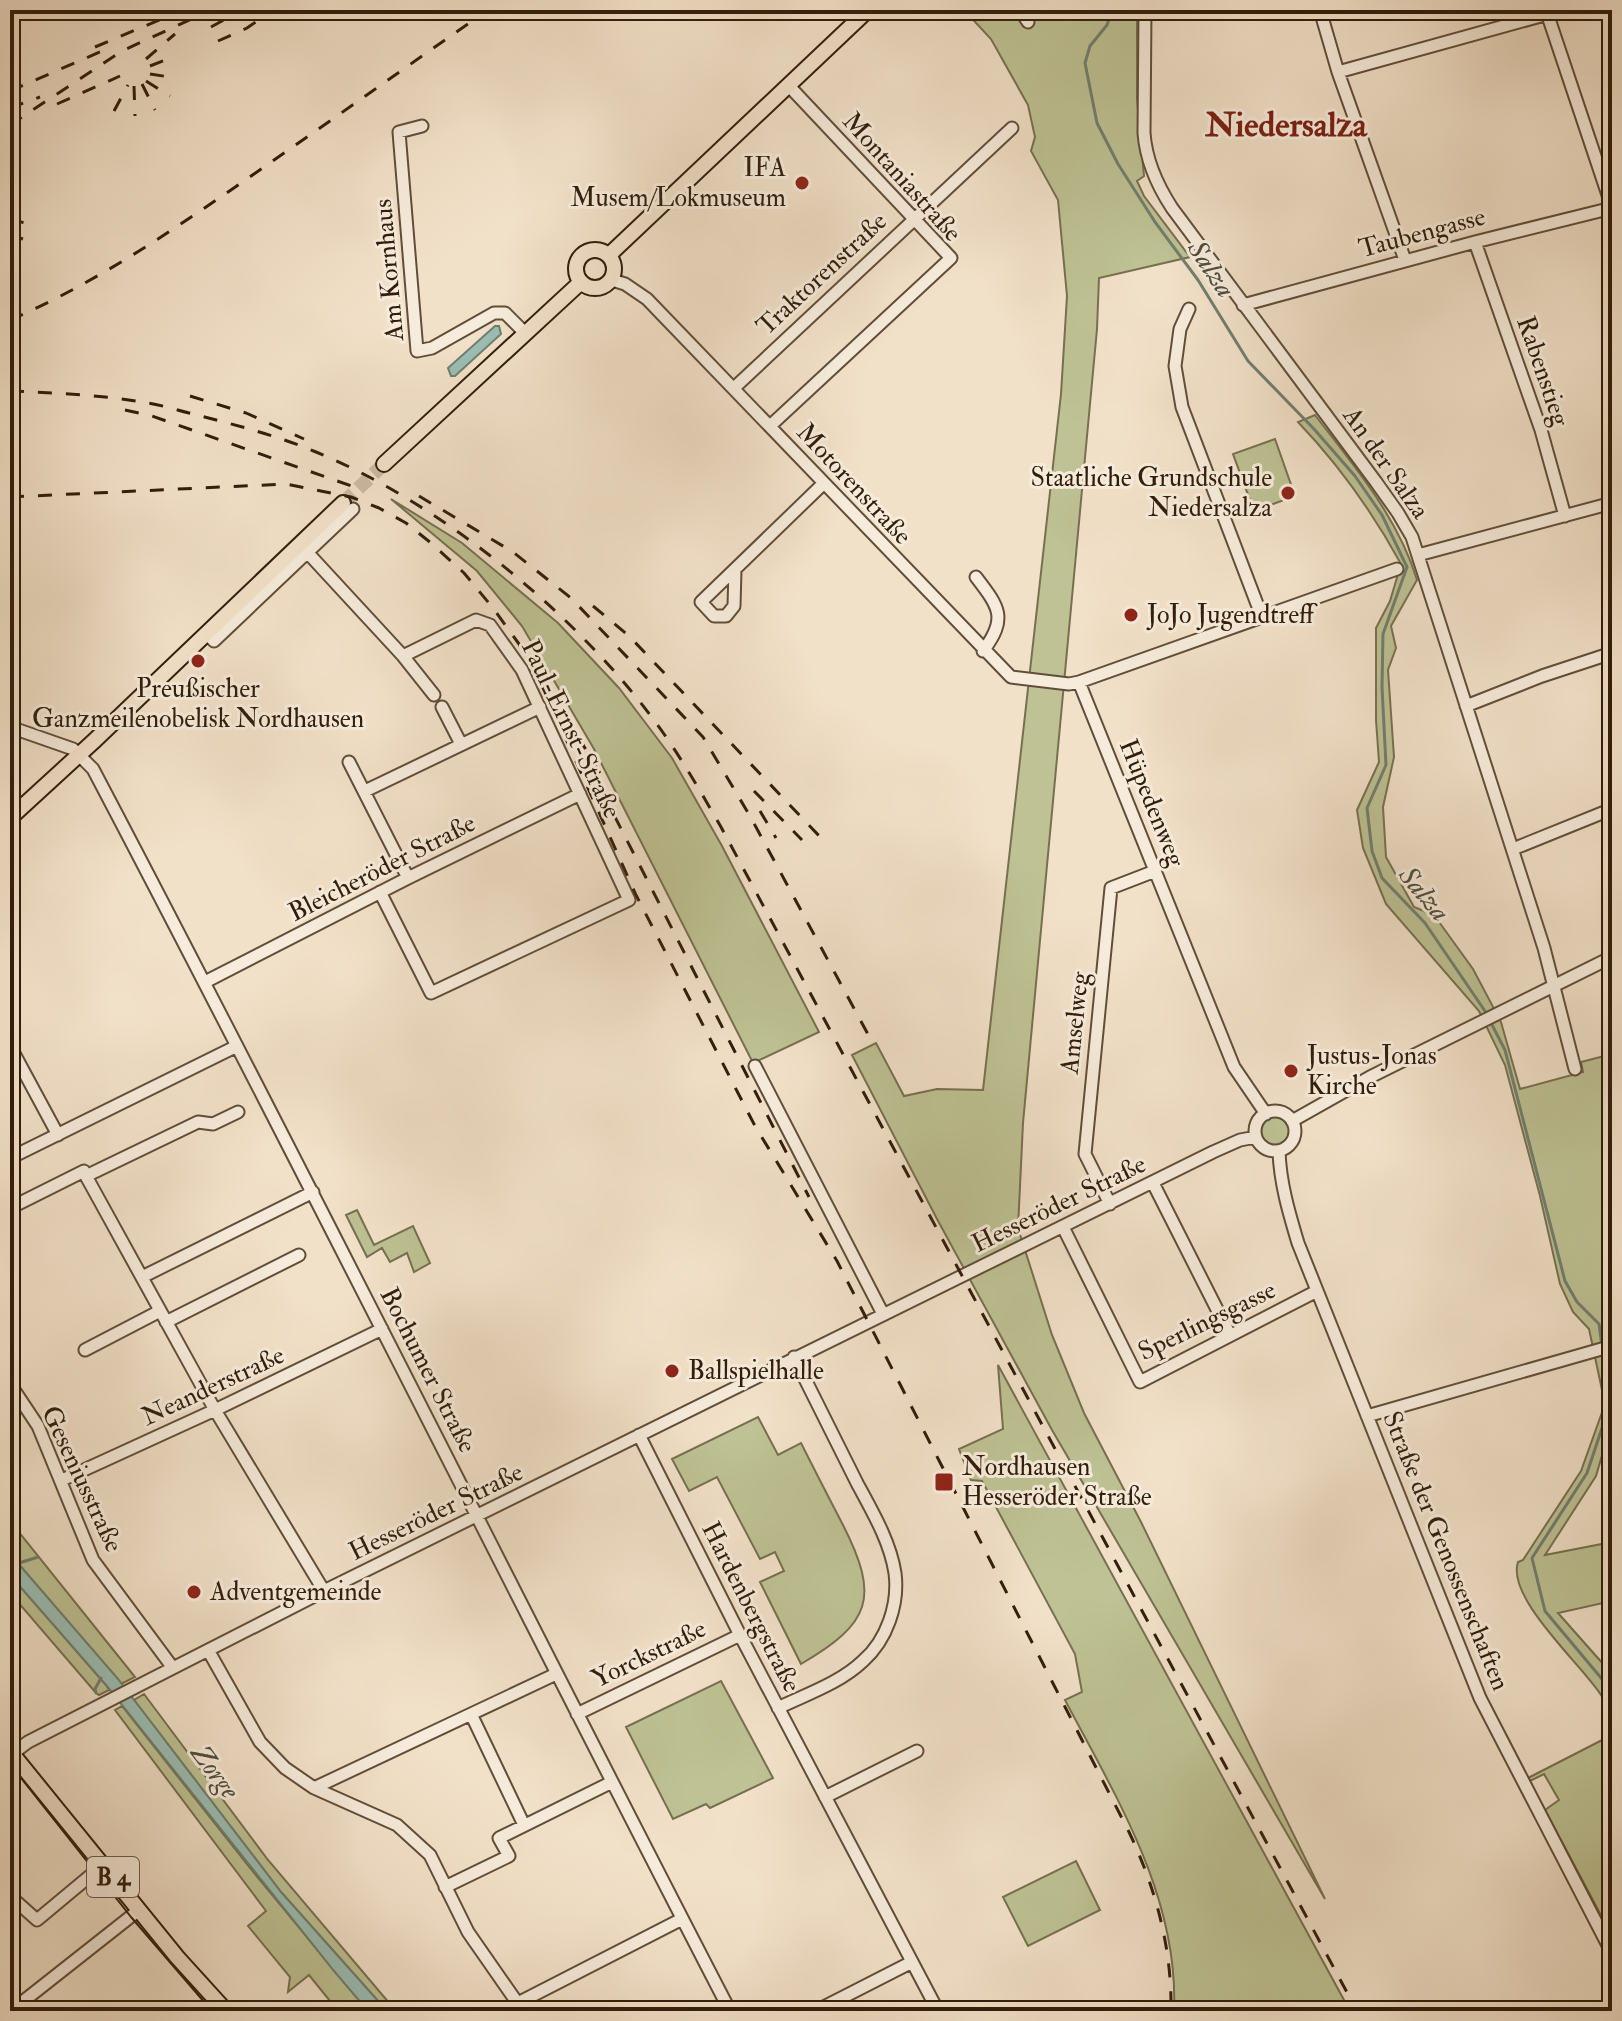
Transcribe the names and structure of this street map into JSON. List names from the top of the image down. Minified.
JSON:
{"streets":{"main road":["B 4"],"street":["Montaniastraße","Taubengasse","Am Kornhaus","Traktorenstraße","Rabenstieg","An der Salza","Motorenstraße","Paul-Ernst-Straße","Hüpedenweg","Bleicheröder Straße","Amselweg","Hesseröder Straße","Sperlingsgasse","Bochumer Straße","Neanderstraße","Geseniusstraße","Straße der Genossenschaften","Hardenbergstraße","Yorckstraße"]},"crossings":[["Montaniastraße","Traktorenstraße"],["Montaniastraße","Motorenstraße"],["Taubengasse","Rabenstieg"],["Taubengasse","An der Salza"],["Traktorenstraße","Motorenstraße"],["Motorenstraße","Hüpedenweg"],["Paul-Ernst-Straße","Bleicheröder Straße"],["Hüpedenweg","Amselweg"],["Hüpedenweg","Hesseröder Straße"],["Hüpedenweg","Straße der Genossenschaften"],["Bleicheröder Straße","Bochumer Straße"],["Amselweg","Hesseröder Straße"],["Hesseröder Straße","Sperlingsgasse"],["Hesseröder Straße","Bochumer Straße"],["Hesseröder Straße","Geseniusstraße"],["Hesseröder Straße","Straße der Genossenschaften"],["Hesseröder Straße","Hardenbergstraße"],["Hesseröder Straße","B 4"],["Sperlingsgasse","Straße der Genossenschaften"],["Bochumer Straße","Neanderstraße"],["Bochumer Straße","Yorckstraße"],["Neanderstraße","Geseniusstraße"],["Hardenbergstraße","Yorckstraße"]],"districts":["Niedersalza"],"water":["Salza","Zorge"],"places":{"other":["IFA Musem/Lokmuseum","Staatliche Grundschule Niedersalza","JoJo Jugendtreff","Preußischer Ganzmeilenobelisk Nordhausen","Justus-Jonas Kirche","Ballspielhalle","Adventgemeinde"],"transit":["Nordhausen Hesseröder Straße"]}}
